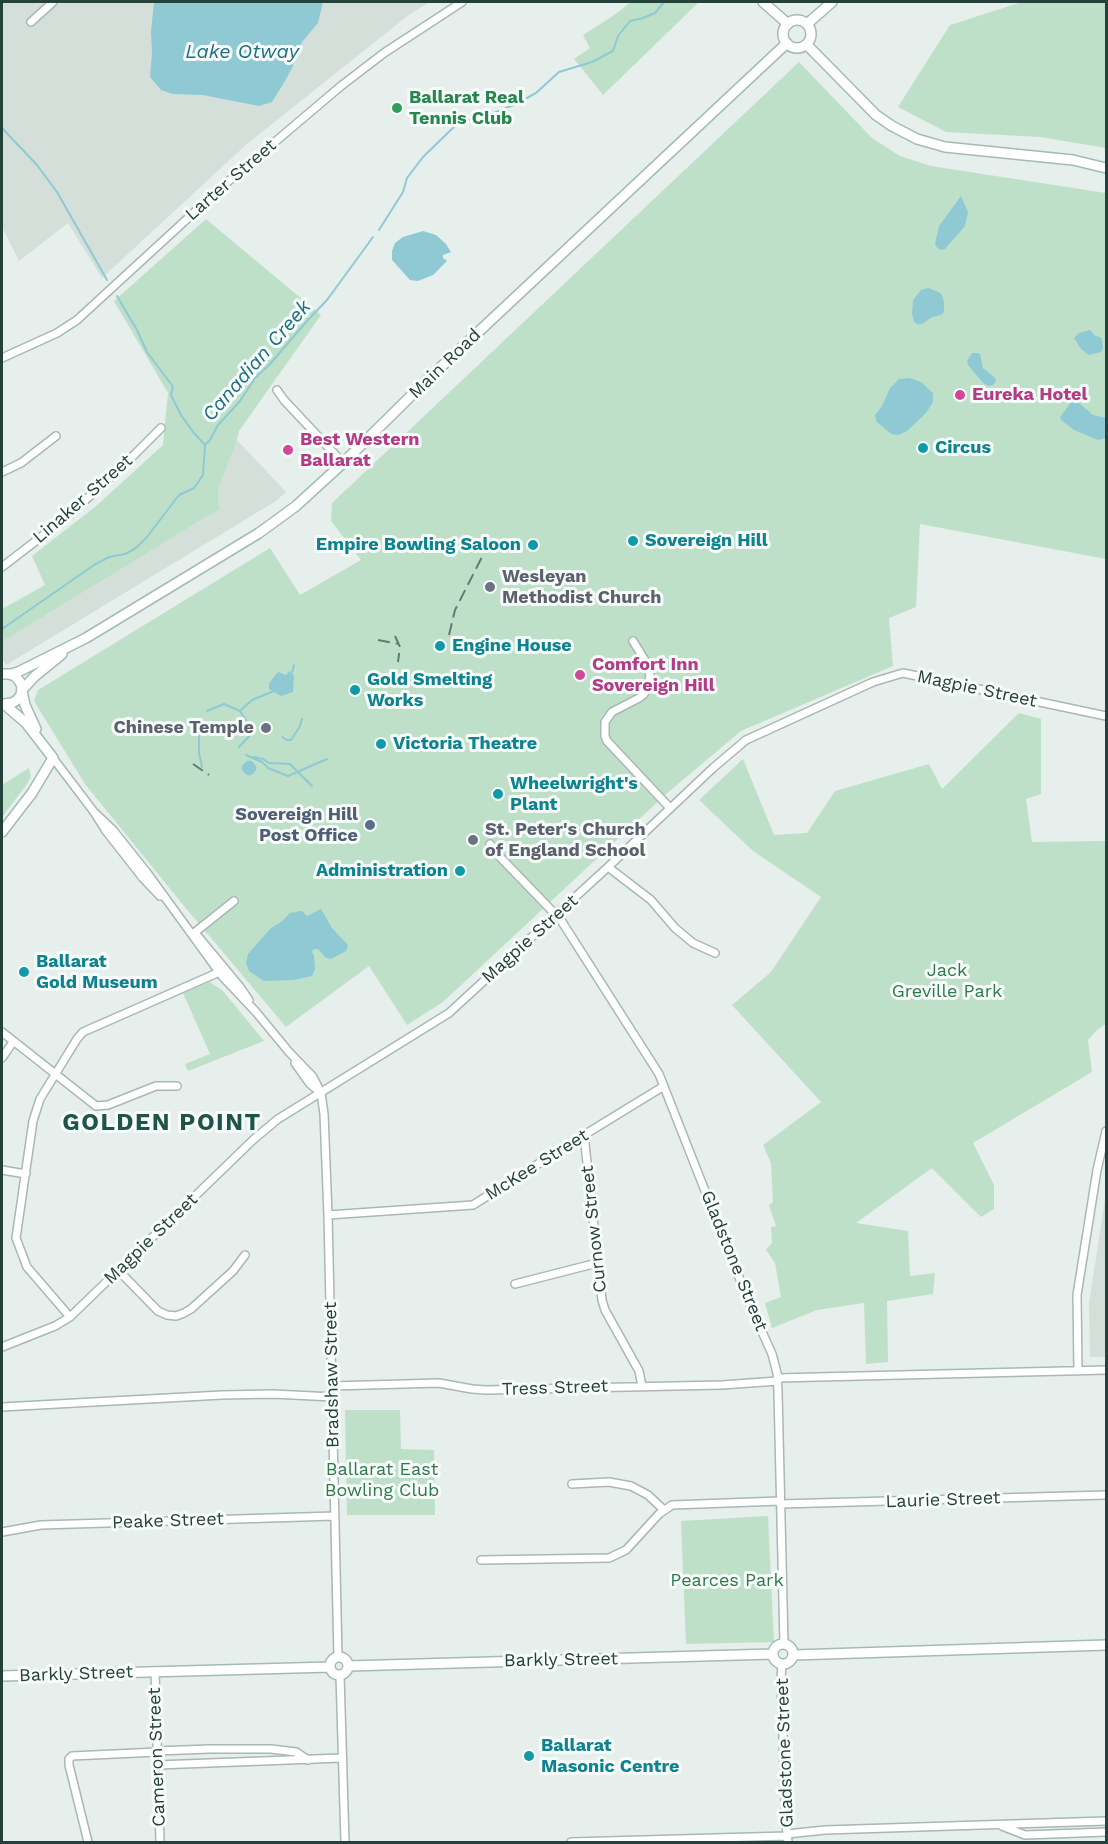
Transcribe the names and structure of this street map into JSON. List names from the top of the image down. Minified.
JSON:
{"streets":{"main road":["Main Road","Barkly Street"],"street":["Larter Street","Linaker Street","Magpie Street","McKee Street","Curnow Street","Gladstone Street","Bradshaw Street","Tress Street","Laurie Street","Peake Street","Cameron Street"]},"crossings":[["Magpie Street","Gladstone Street"],["Magpie Street","Bradshaw Street"],["McKee Street","Curnow Street"],["McKee Street","Gladstone Street"],["McKee Street","Bradshaw Street"],["Curnow Street","Tress Street"],["Gladstone Street","Tress Street"],["Gladstone Street","Laurie Street"],["Gladstone Street","Barkly Street"],["Bradshaw Street","Tress Street"],["Bradshaw Street","Peake Street"],["Bradshaw Street","Barkly Street"],["Barkly Street","Cameron Street"]],"districts":["GOLDEN POINT"],"water":["Lake Otway","Canadian Creek"],"parks":["Jack Greville Park","Ballarat East Bowling Club","Pearces Park"],"places":["Ballarat Real Tennis Club","Eureka Hotel","Circus","Best Western Ballarat","Sovereign Hill","Empire Bowling Saloon","Wesleyan Methodist Church","Engine House","Comfort Inn Sovereign Hill","Gold Smelting Works","Chinese Temple","Victoria Theatre","Wheelwright's Plant","Sovereign Hill Post Office","St. Peter's Church of England School","Administration","Ballarat Gold Museum","Ballarat Masonic Centre"]}
